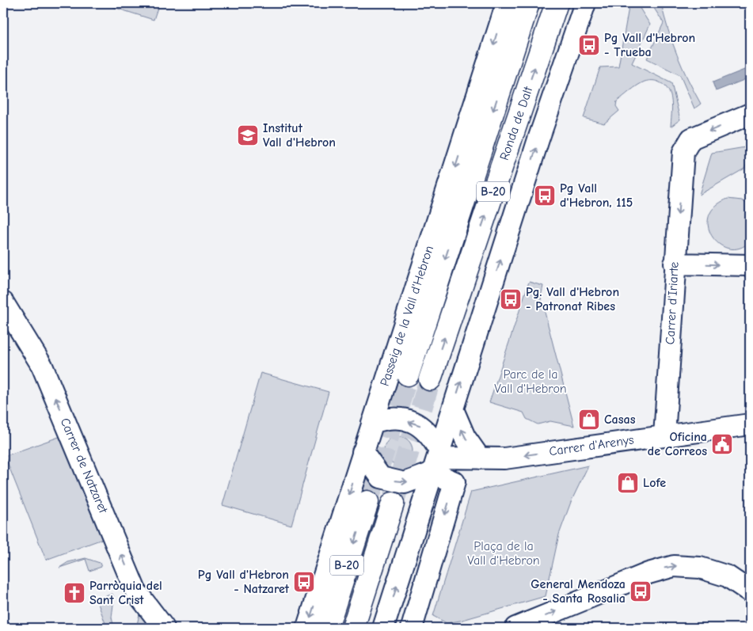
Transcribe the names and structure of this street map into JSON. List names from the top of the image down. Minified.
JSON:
{"streets":{"highway":["Ronda de Dalt","B-20"],"street":["Carrer d'Iriarte","Passeig de la Vall d'Hebron","Carrer d'Arenys","Carrer de Natzaret"]},"crossings":[["Carrer d'Iriarte","Carrer d'Arenys"],["Passeig de la Vall d'Hebron","Carrer d'Arenys"]],"one_way":["Carrer de Natzaret"],"parks":["Parc de la Vall d'Hebron","Plaça de la Vall d'Hebron"],"places":{"bus stop":["Pg Vall d'Hebron - Trueba","Pg Vall d'Hebron, 115","Pg. Vall d'Hebron - Patronat Ribes","Pg Vall d'Hebron - Natzaret","General Mendoza - Santa Rosalia"],"school or university":["Institut Vall d'Hebron"],"shop":["Casas","Lofe"],"public building":["Oficina de Correos"],"church":["Parròquia del Sant Crist"]}}
